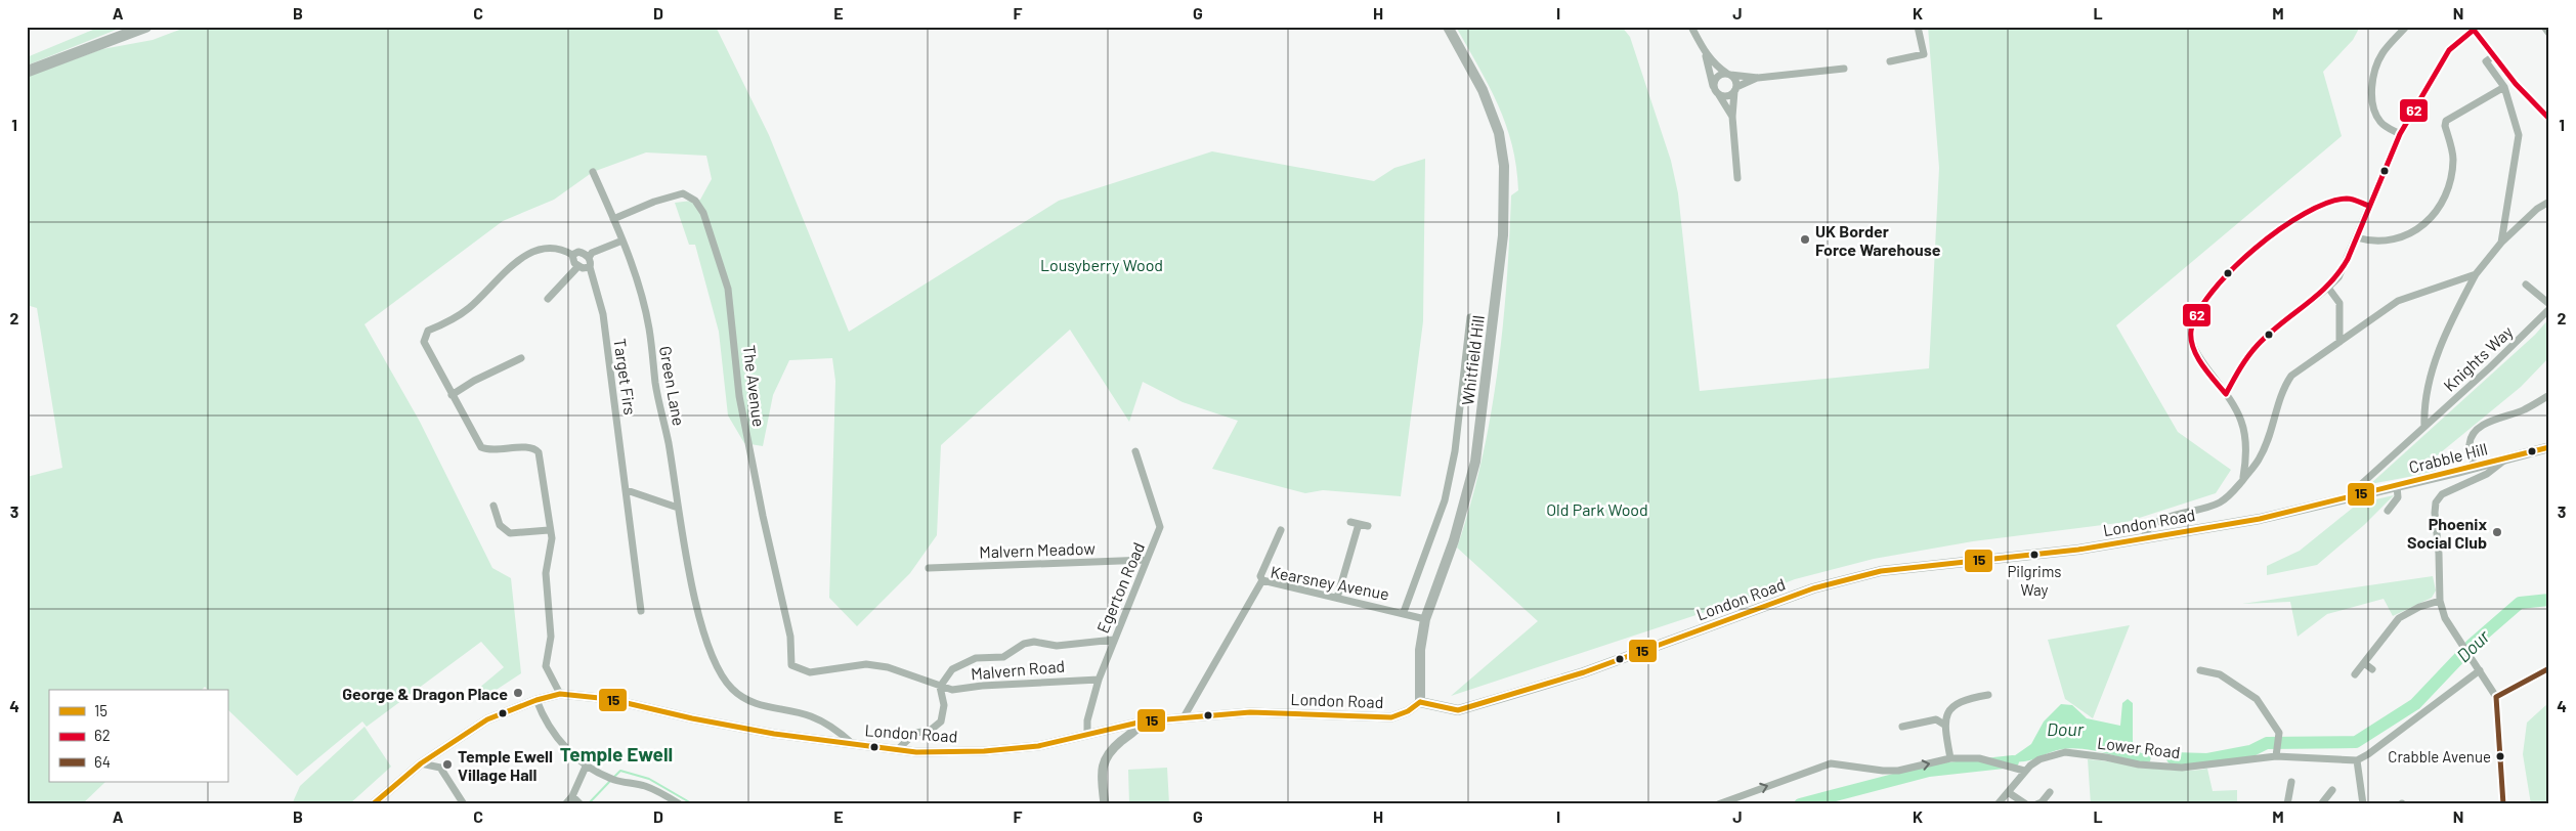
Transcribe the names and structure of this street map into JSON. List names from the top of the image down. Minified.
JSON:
{"streets":{"main road":["Whitfield Hill","Crabble Hill","London Road"],"street":["Knights Way","Target Firs","Green Lane","The Avenue","Malvern Meadow","Kearsney Avenue","Egerton Road","Malvern Road","Lower Road"]},"crossings":[["Knights Way","London Road"],["Whitfield Hill","London Road"],["Whitfield Hill","Kearsney Avenue"],["Green Lane","The Avenue"],["Green Lane","London Road"],["The Avenue","Malvern Road"],["Crabble Hill","London Road"],["London Road","Kearsney Avenue"],["London Road","Egerton Road"],["Malvern Meadow","Egerton Road"],["Egerton Road","Malvern Road"]],"districts":["Temple Ewell"],"water":["Dour"],"parks":["Lousyberry Wood","Old Park Wood"],"places":["UK Border Force Warehouse","Phoenix Social Club","Pilgrims Way","George & Dragon Place","Crabble Avenue","Temple Ewell Village Hall"],"lines":["transit line 62","transit line 15","transit line 64"],"legend":["15","62","64"],"grid":{"columns":["A","B","C","D","E","F","G","H","I","J","K","L","M","N"],"rows":["1","2","3","4"]}}
